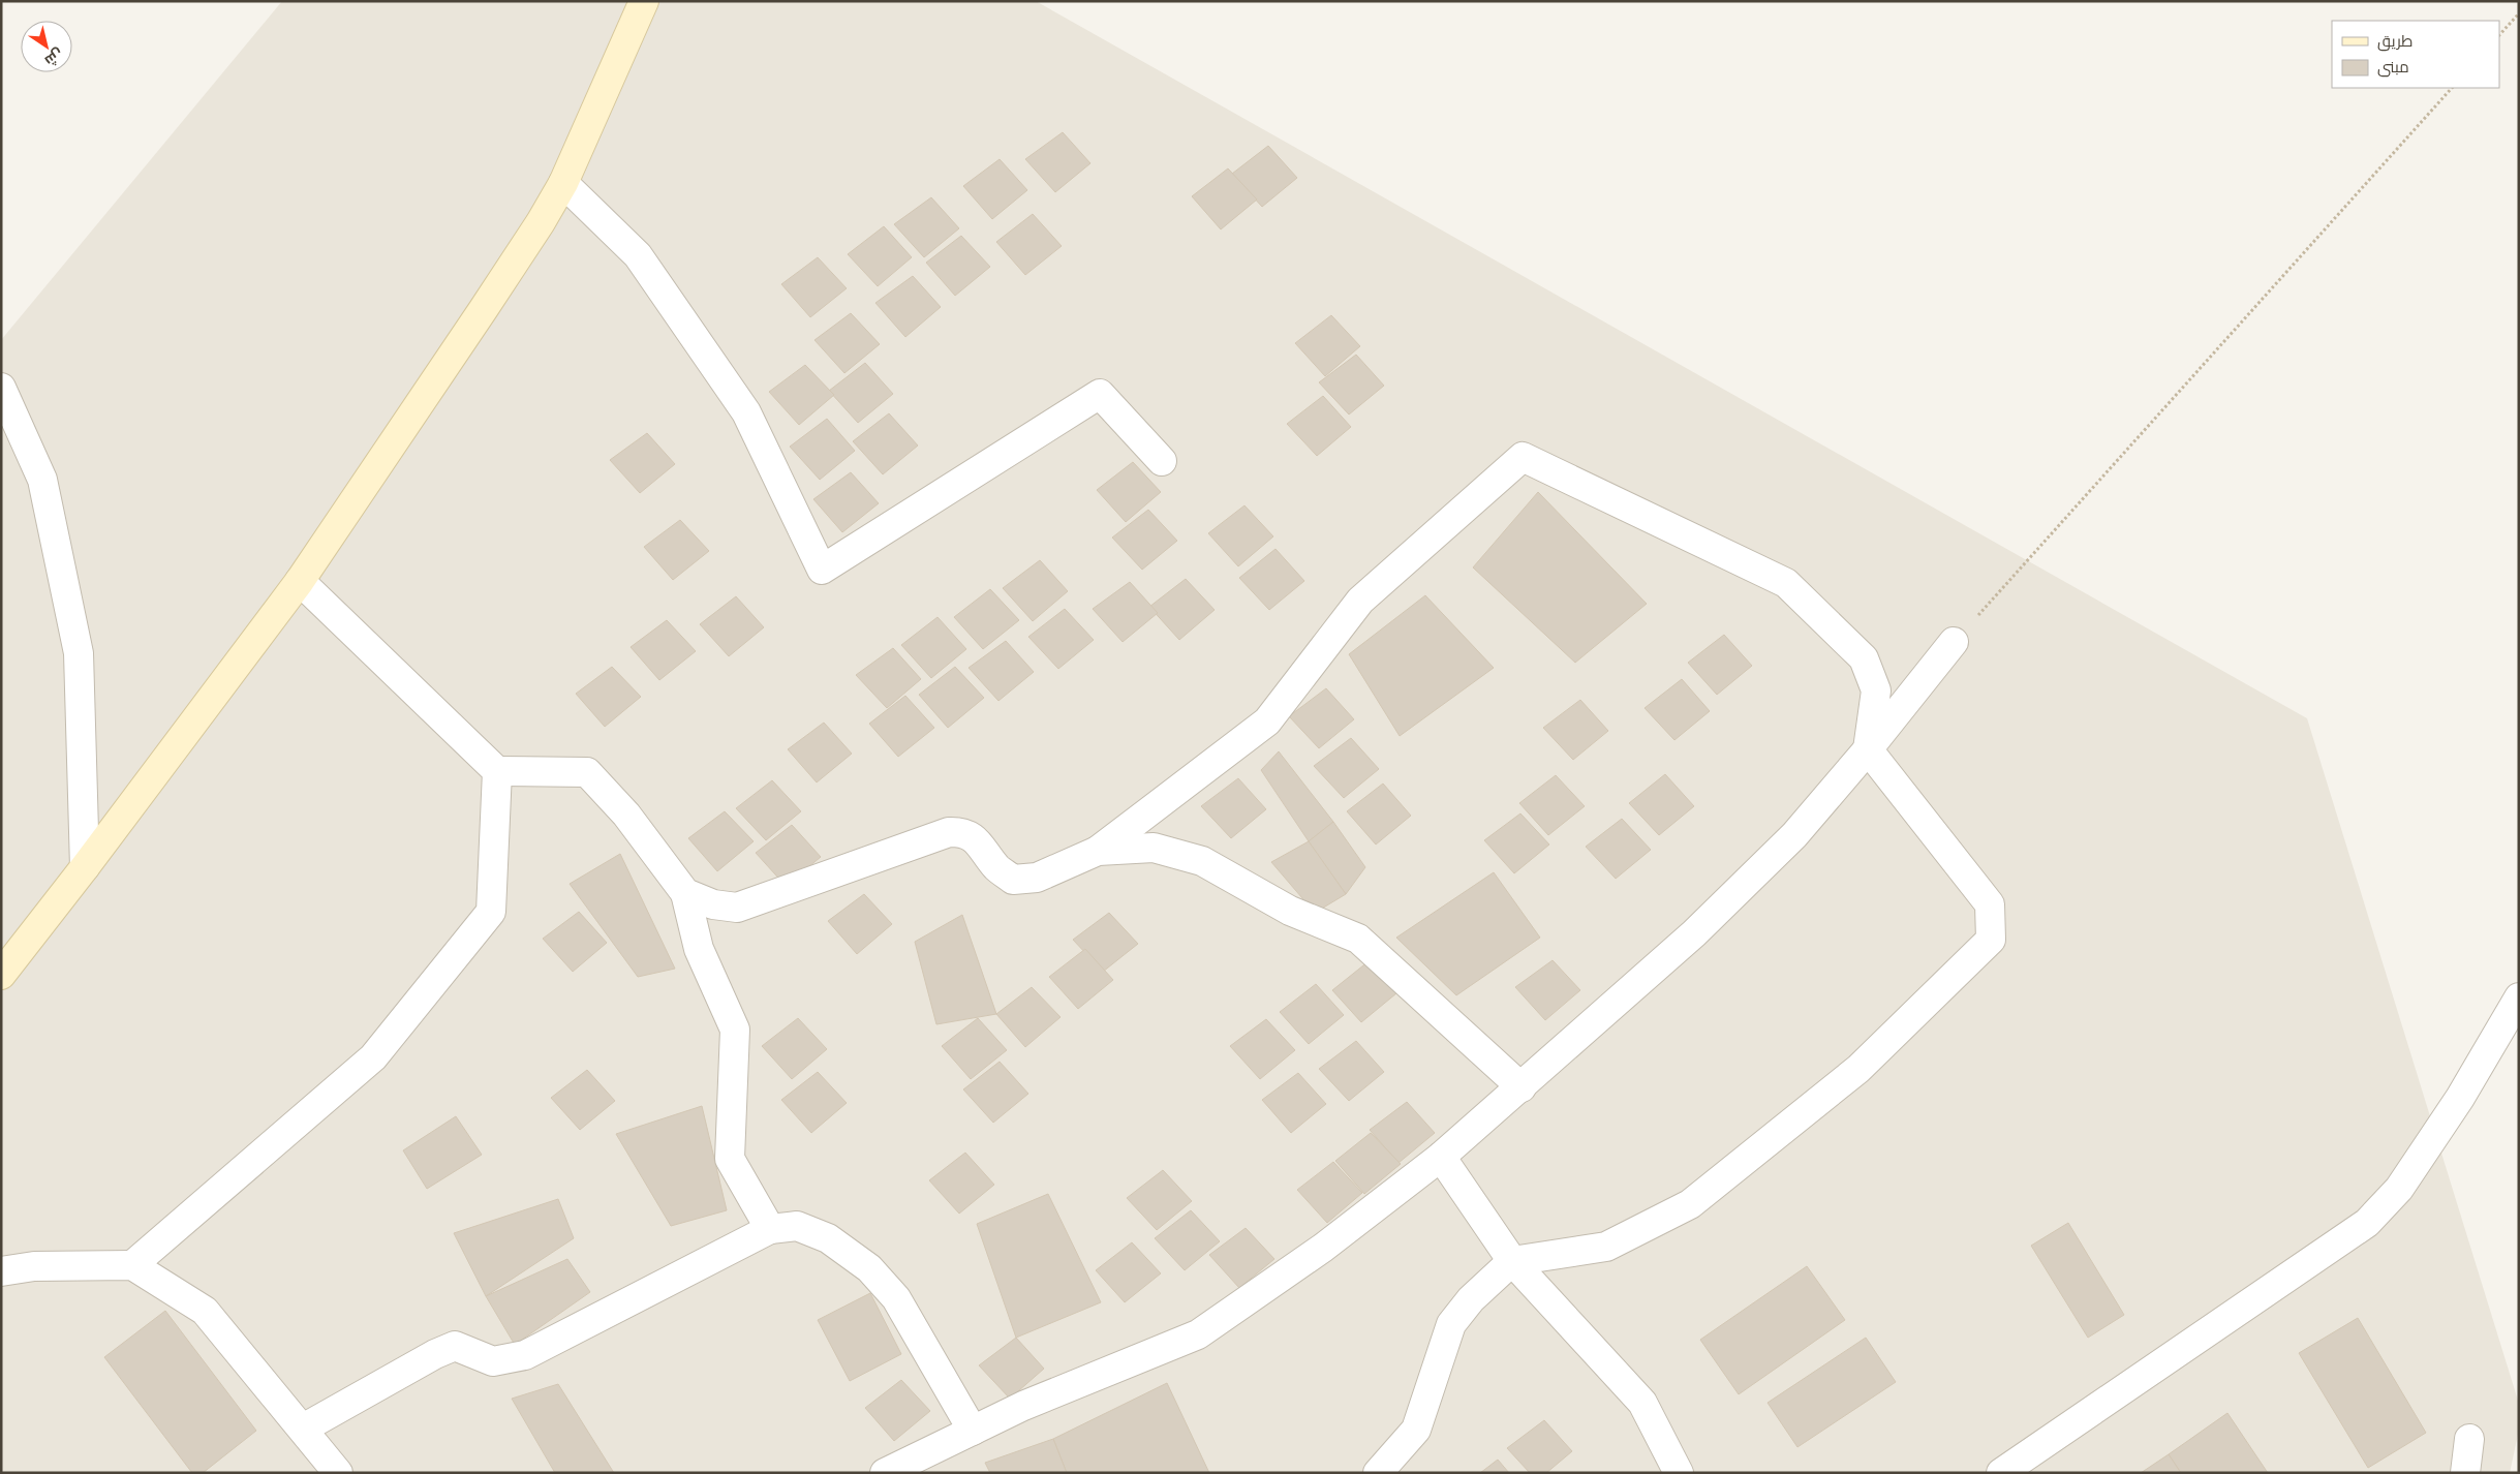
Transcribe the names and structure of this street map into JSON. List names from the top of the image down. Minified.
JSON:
{"legend":["طريق","مبنى"],"north":"bottom right"}
